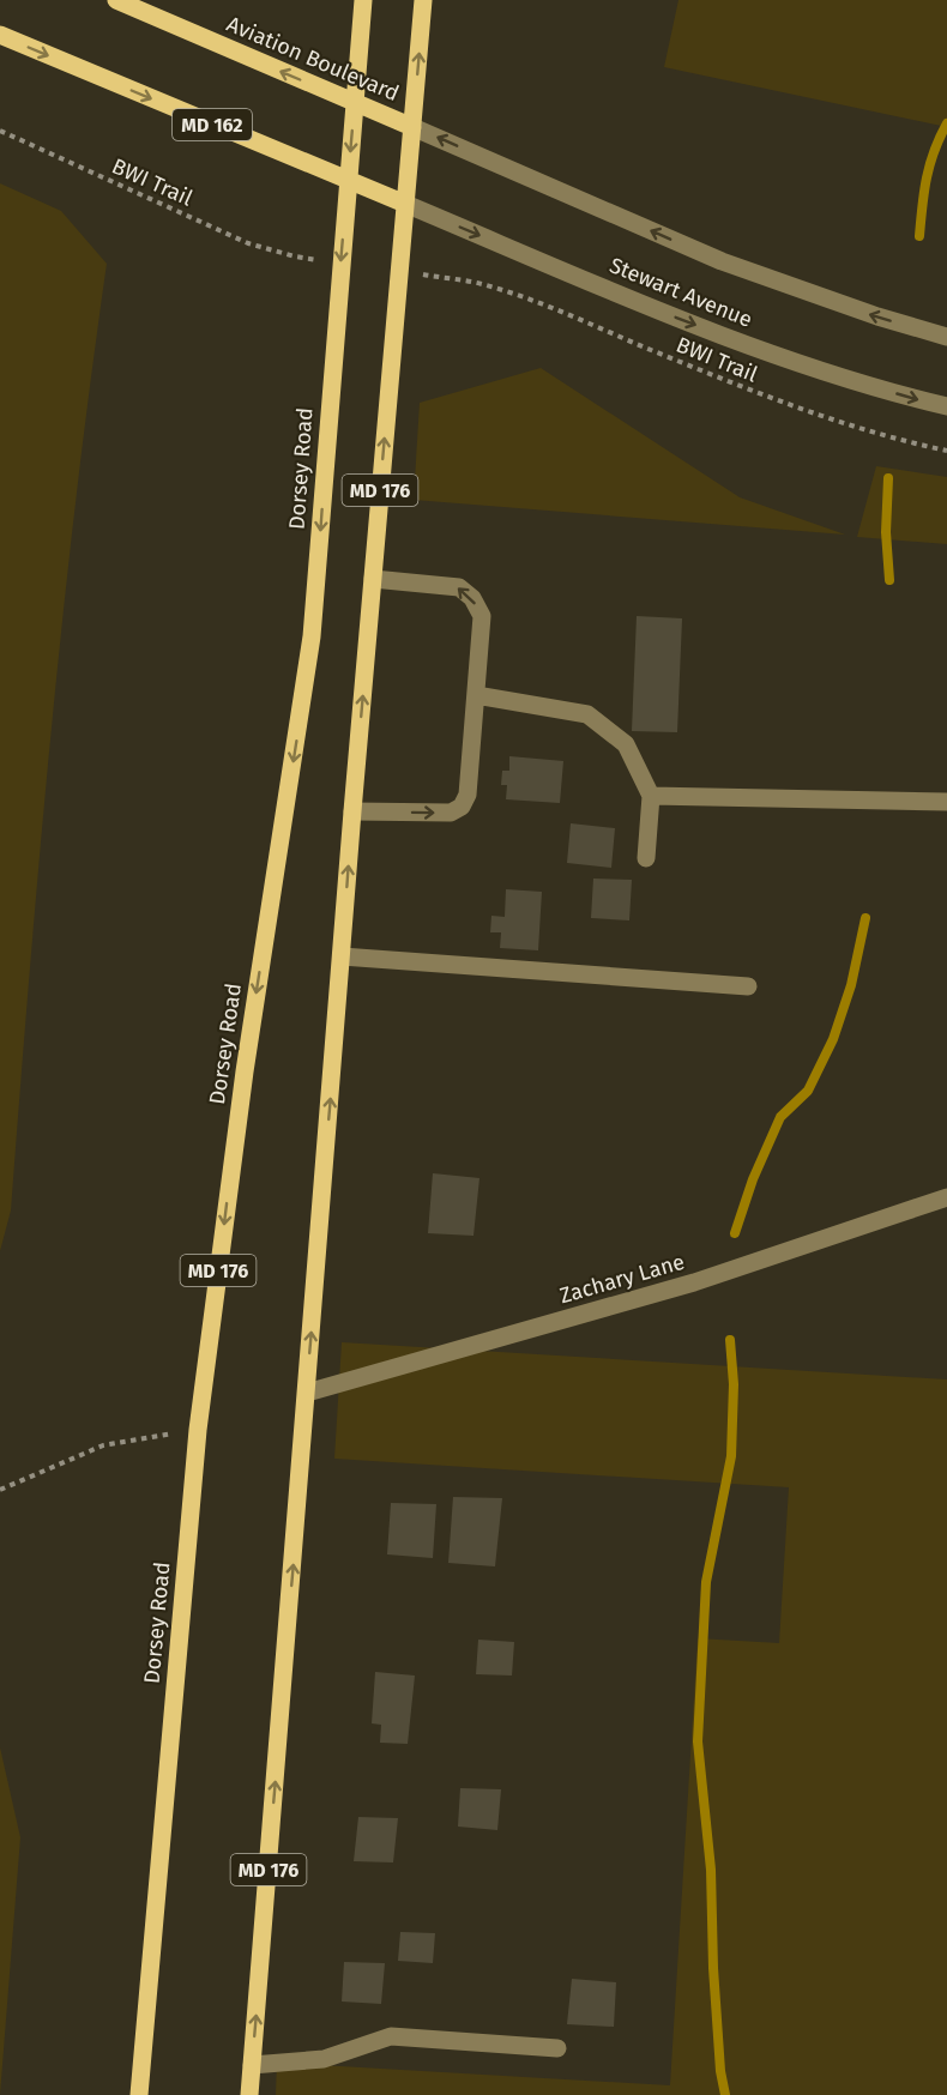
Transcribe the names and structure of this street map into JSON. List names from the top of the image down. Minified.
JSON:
{"streets":{"main road":["Aviation Boulevard","MD 162","Dorsey Road","MD 176"],"street":["Stewart Avenue","Zachary Lane"],"path":["BWI Trail"]},"crossings":[["Aviation Boulevard","Stewart Avenue"],["Aviation Boulevard","Dorsey Road"],["Aviation Boulevard","MD 176"],["MD 162","Stewart Avenue"],["MD 162","Dorsey Road"],["MD 162","MD 176"],["Stewart Avenue","MD 176"],["MD 176","Zachary Lane"]]}
